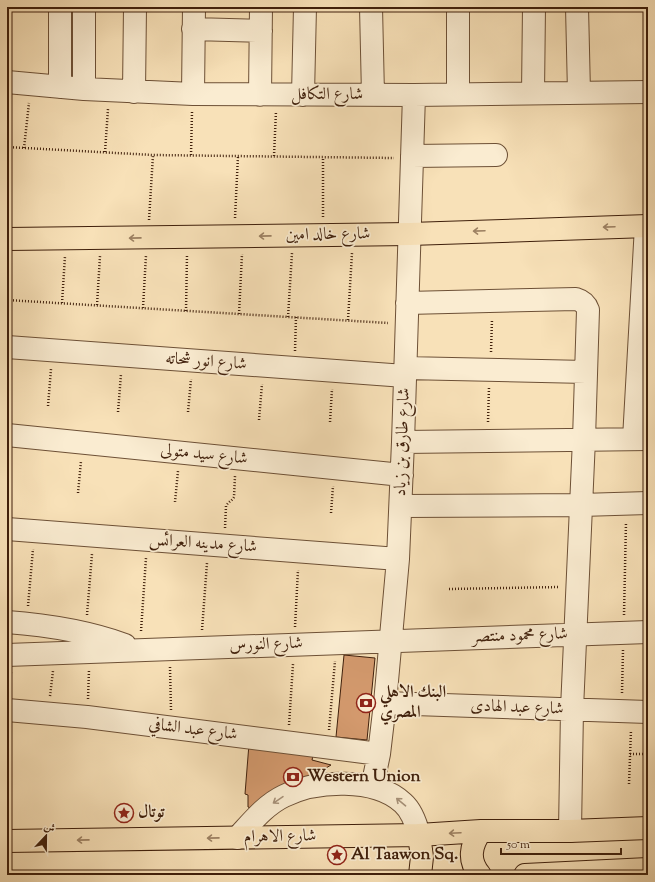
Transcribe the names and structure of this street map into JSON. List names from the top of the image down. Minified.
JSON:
{"streets":{"main road":["شارع خالد امين","شارع الاهرام"],"street":["شارع التكافل","شارع انور شحاته","شارع طارق بن زياد","شارع سيد متولى","شارع مدينه العرائس","شارع محمود منتصر","شارع النورس","شارع عبد الهادى","شارع عبد الشافي"]},"crossings":[["شارع التكافل","شارع طارق بن زياد"],["شارع خالد امين","شارع طارق بن زياد"],["شارع انور شحاته","شارع طارق بن زياد"],["شارع طارق بن زياد","شارع سيد متولى"],["شارع طارق بن زياد","شارع مدينه العرائس"],["شارع طارق بن زياد","شارع محمود منتصر"],["شارع طارق بن زياد","شارع النورس"],["شارع طارق بن زياد","شارع عبد الهادى"],["شارع طارق بن زياد","شارع عبد الشافي"],["شارع محمود منتصر","شارع النورس"]],"one_way":["شارع خالد امين","شارع الاهرام"],"places":{"bank":["البنك الاهلي المصري","Western Union"],"place":["توتال","Al Taawon Sq."]},"scale_bar":"50 m","north":"top"}
